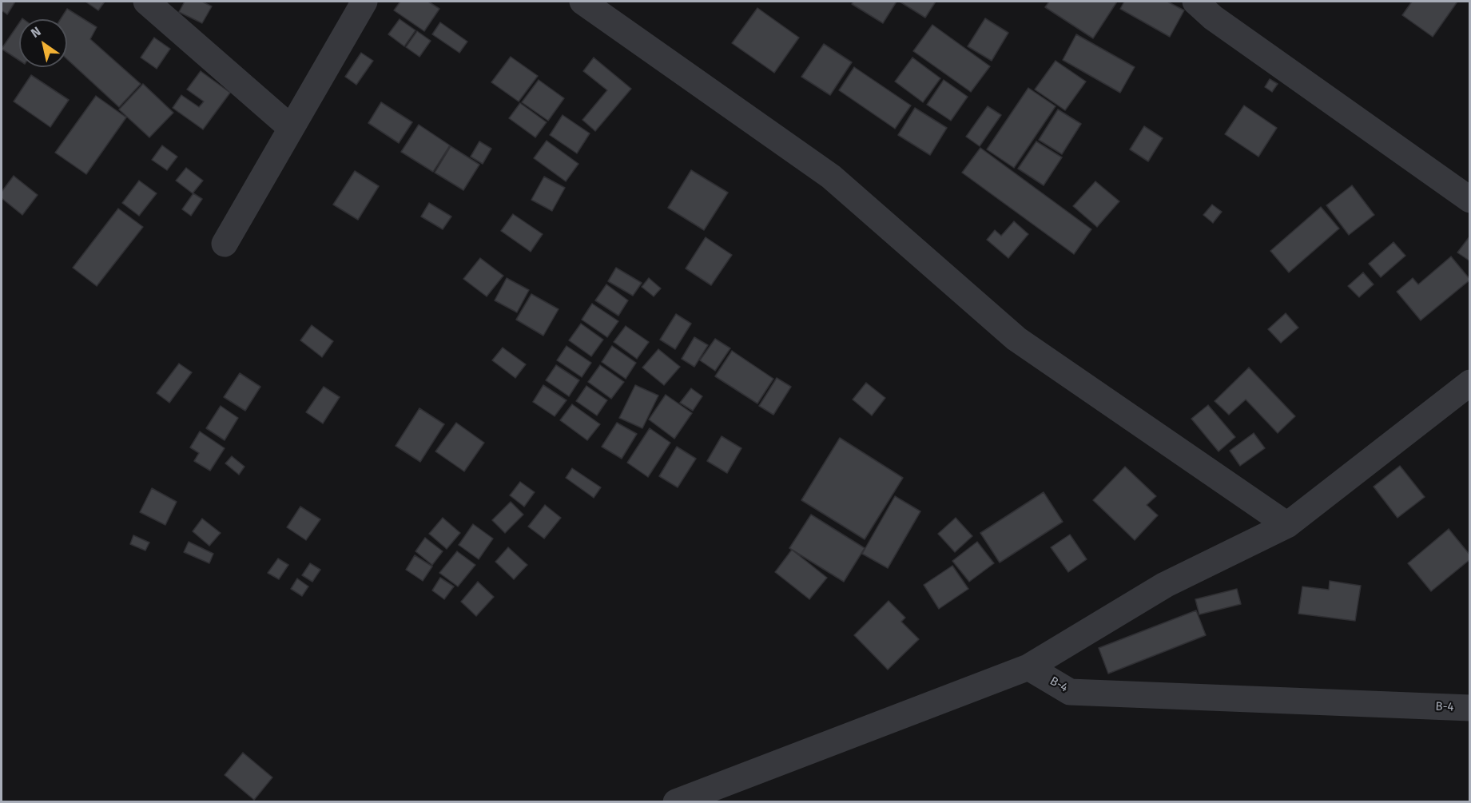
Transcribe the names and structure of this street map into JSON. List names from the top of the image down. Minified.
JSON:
{"streets":{"street":["B-4"]},"north":"top left"}
